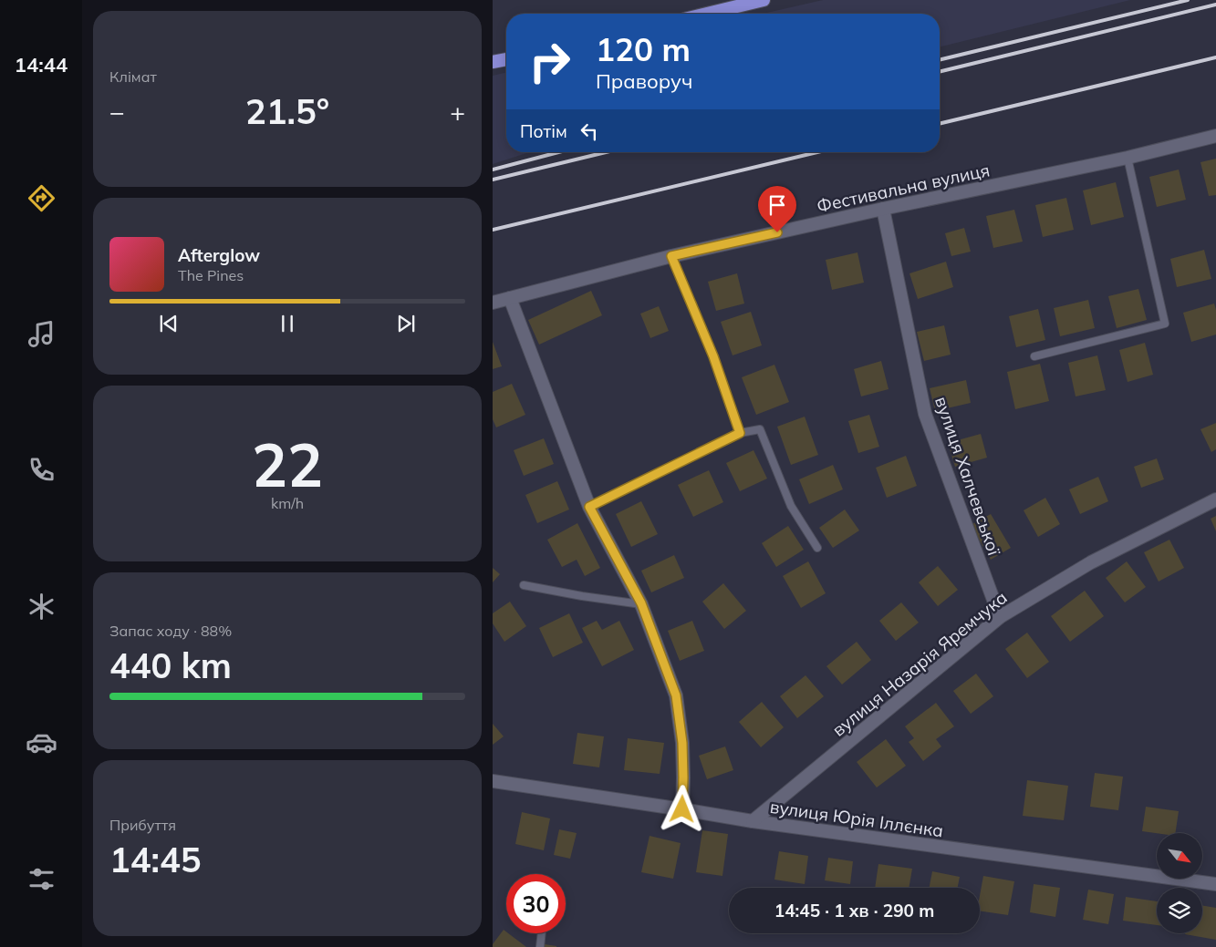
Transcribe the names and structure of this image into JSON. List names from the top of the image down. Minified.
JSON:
{"streets":{"street":["Фестивальна вулиця","вулиця Халчевської","вулиця Назарія Яремчука","вулиця Юрія Іллєнка"]},"crossings":[["Фестивальна вулиця","вулиця Халчевської"],["вулиця Халчевської","вулиця Назарія Яремчука"],["вулиця Назарія Яремчука","вулиця Юрія Іллєнка"]],"north":"bottom right","page":{"tabs":"14:44","tile":["Клімат",["22","km/h"],["Запас ходу · 88%","440 km"],["Прибуття","14:45"]],"turn":["120 m","Праворуч"],"heat":["−","21.5°","+"],"then":"Потім","song":["Afterglow","The Pines"],"limit":"30","trip":"14:45 · 1 хв · 290 m"}}
